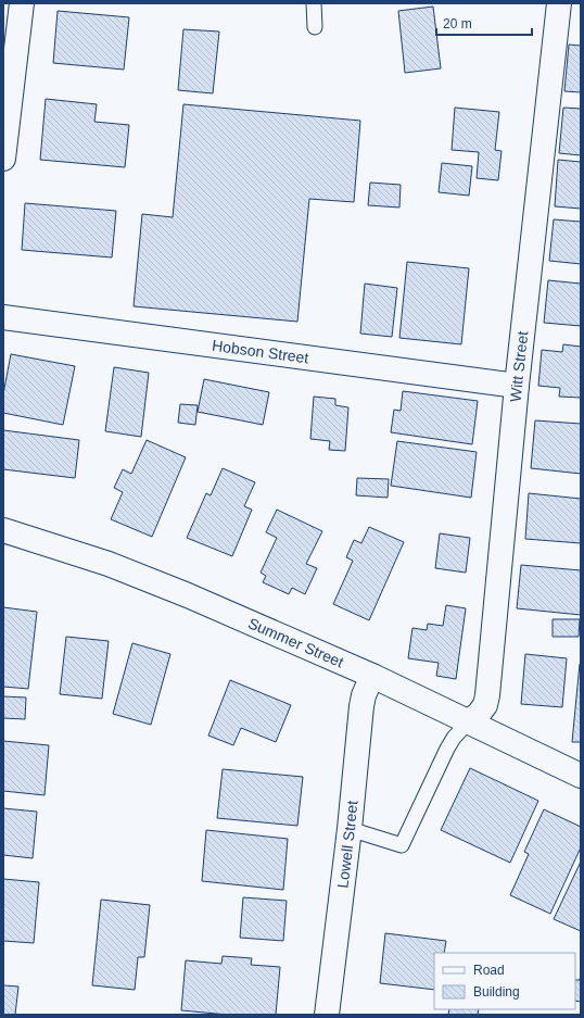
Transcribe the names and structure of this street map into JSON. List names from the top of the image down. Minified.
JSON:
{"streets":{"street":["Hobson Street","Witt Street","Summer Street","Lowell Street"]},"crossings":[["Hobson Street","Witt Street"],["Witt Street","Summer Street"],["Summer Street","Lowell Street"]],"legend":["Road","Building"],"scale_bar":"20 m"}
